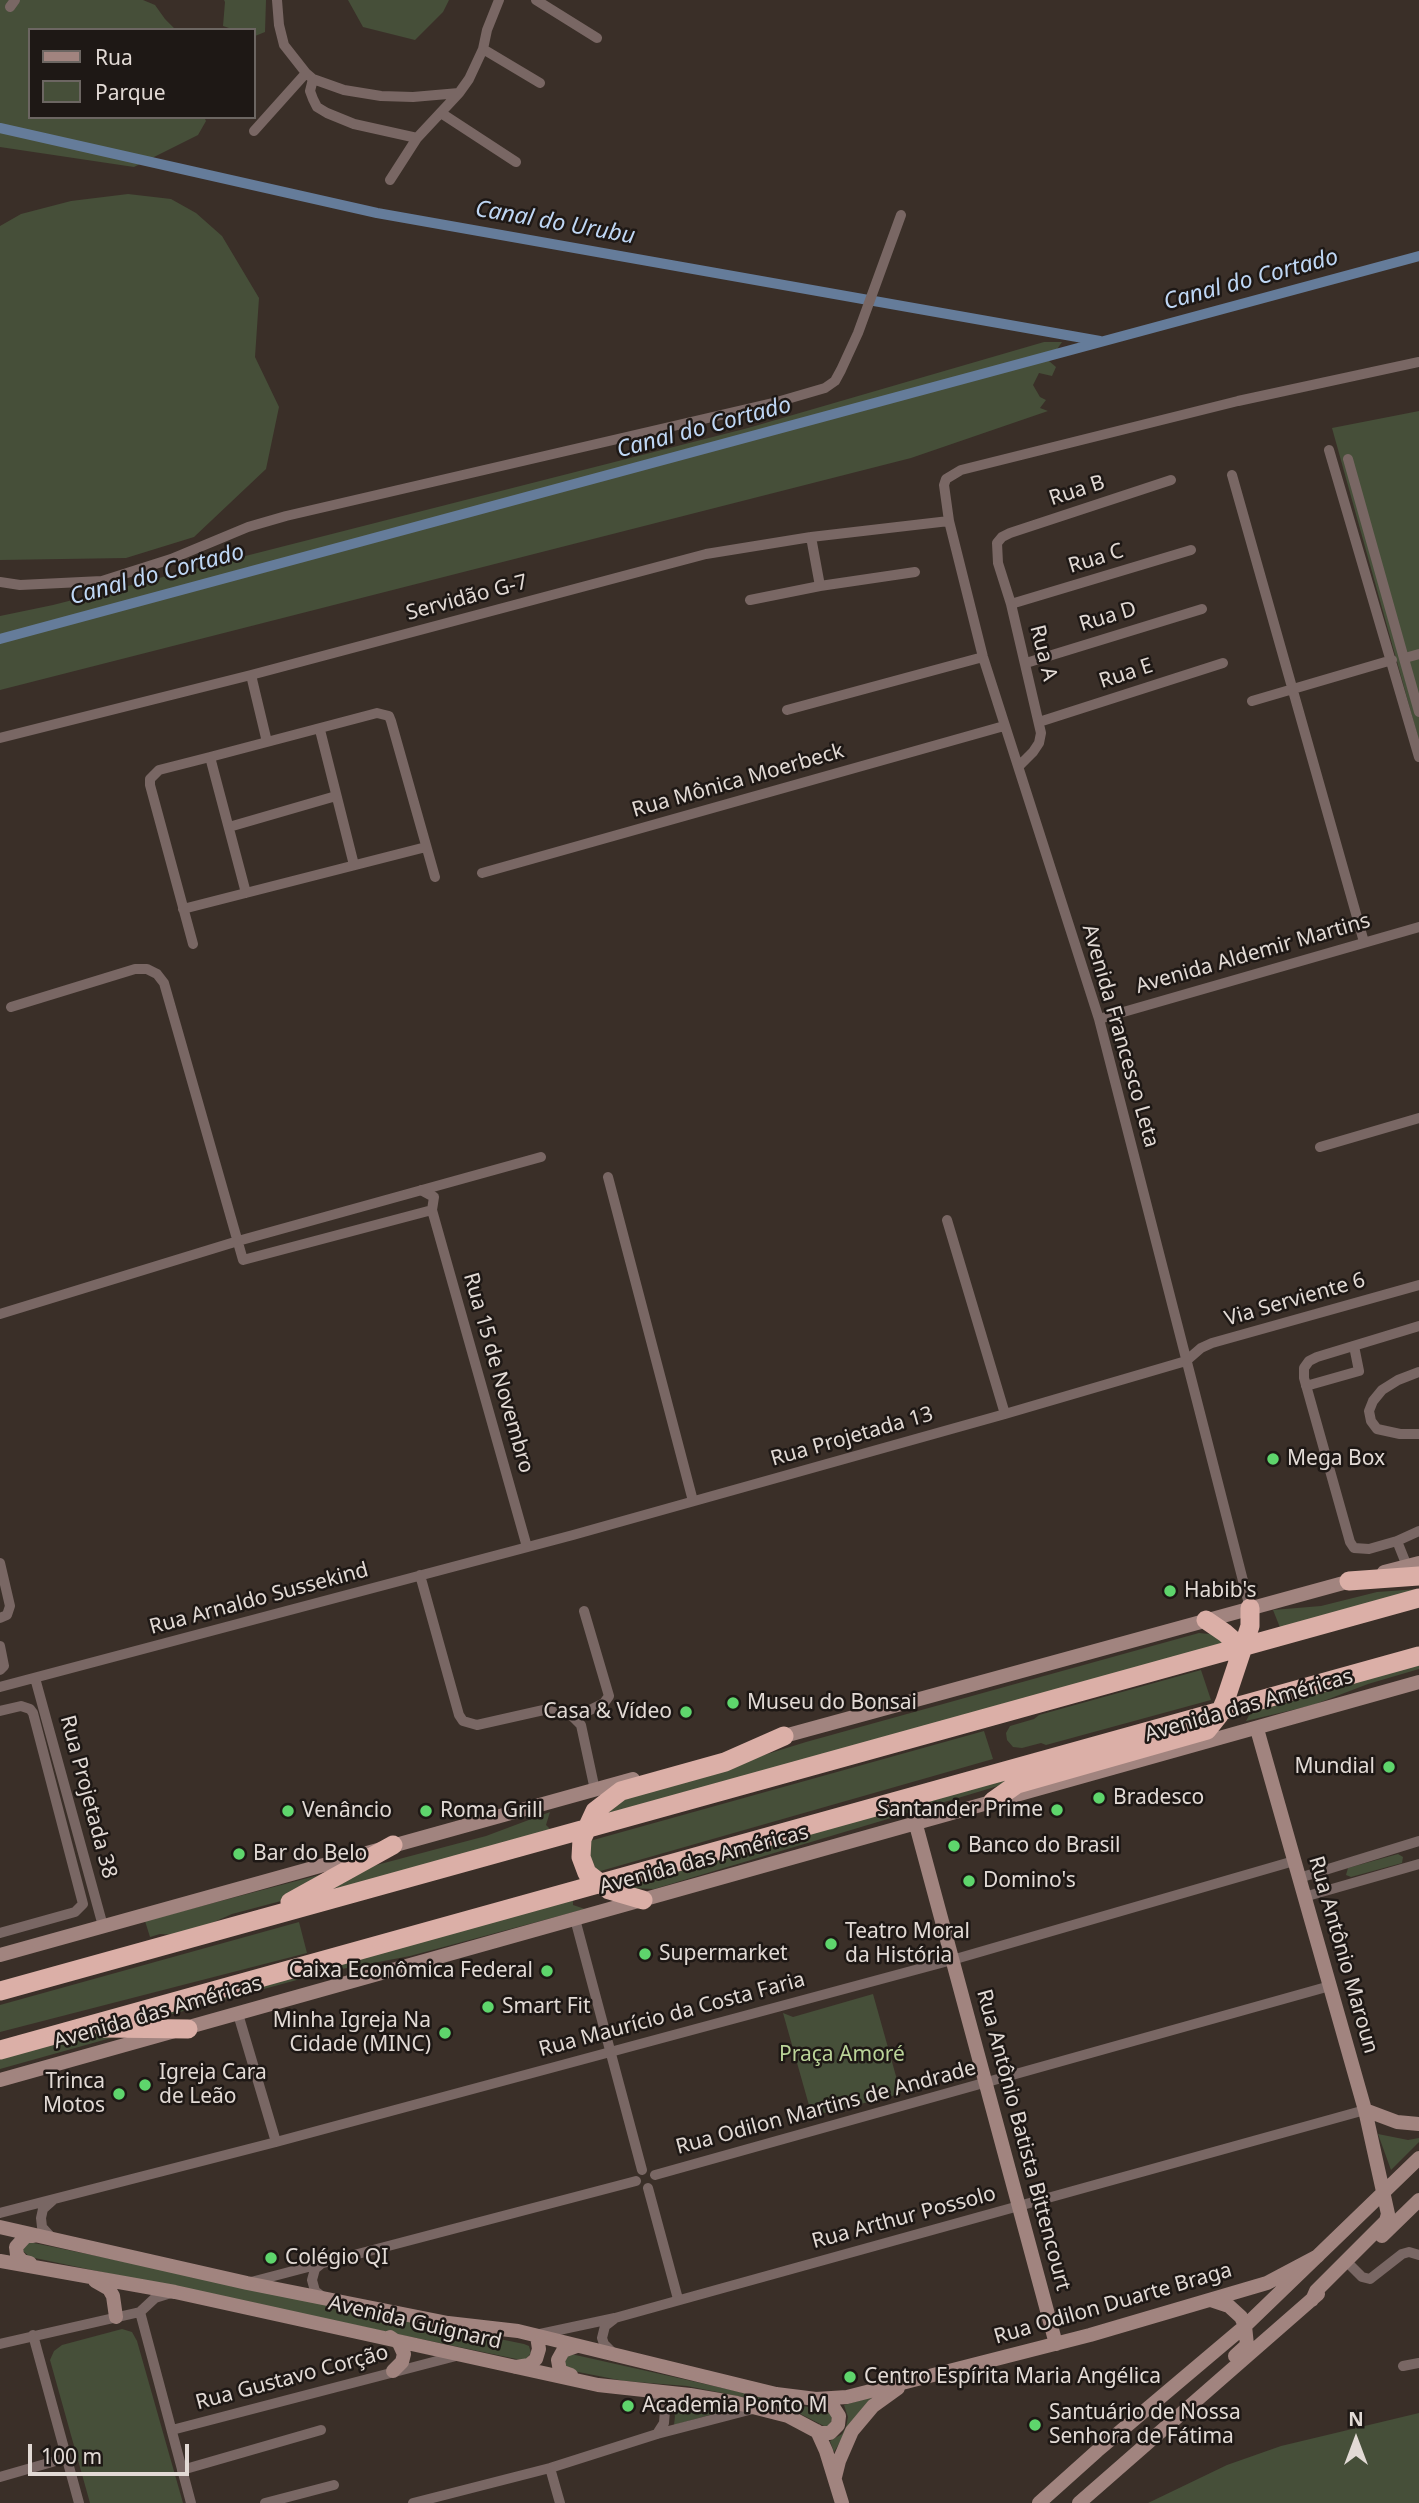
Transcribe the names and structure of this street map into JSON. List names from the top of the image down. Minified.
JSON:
{"streets":{"highway":["Avenida das Américas"],"main road":["Rua Antônio Maroun","Rua Antônio Batista Bittencourt","Rua Odilon Duarte Braga","Avenida Guignard"],"street":["Rua B","Rua C","Servidão G-7","Rua D","Rua A","Rua E","Rua Mônica Moerbeck","Avenida Aldemir Martins","Avenida Francesco Leta","Via Serviente 6","Rua 15 de Novembro","Rua Projetada 13","Rua Arnaldo Sussekind","Rua Projetada 38","Rua Maurício da Costa Faria","Rua Odilon Martins de Andrade","Rua Arthur Possolo","Rua Gustavo Corção"]},"crossings":[["Rua B","Rua A"],["Rua C","Rua A"],["Servidão G-7","Avenida Francesco Leta"],["Rua D","Rua A"],["Rua A","Rua E"],["Rua A","Avenida Francesco Leta"],["Rua Mônica Moerbeck","Avenida Francesco Leta"],["Avenida Aldemir Martins","Avenida Francesco Leta"],["Avenida Francesco Leta","Via Serviente 6"],["Avenida Francesco Leta","Rua Projetada 13"],["Via Serviente 6","Rua Projetada 13"],["Rua 15 de Novembro","Rua Projetada 13"],["Rua 15 de Novembro","Rua Arnaldo Sussekind"],["Rua Projetada 13","Rua Arnaldo Sussekind"],["Rua Arnaldo Sussekind","Rua Projetada 38"],["Avenida das Américas","Rua Antônio Maroun"],["Avenida das Américas","Rua Antônio Batista Bittencourt"],["Rua Antônio Maroun","Rua Maurício da Costa Faria"],["Rua Antônio Maroun","Rua Odilon Martins de Andrade"],["Rua Antônio Maroun","Rua Arthur Possolo"],["Rua Maurício da Costa Faria","Rua Antônio Batista Bittencourt"],["Rua Odilon Martins de Andrade","Rua Antônio Batista Bittencourt"],["Rua Antônio Batista Bittencourt","Rua Arthur Possolo"],["Rua Antônio Batista Bittencourt","Rua Odilon Duarte Braga"],["Rua Arthur Possolo","Avenida Guignard"],["Rua Odilon Duarte Braga","Avenida Guignard"],["Avenida Guignard","Rua Gustavo Corção"]],"water":["Canal do Urubu","Canal do Cortado"],"parks":["Praça Amoré"],"places":["Mega Box","Habib's","Museu do Bonsai","Casa & Vídeo","Mundial","Bradesco","Santander Prime","Venâncio","Roma Grill","Banco do Brasil","Bar do Belo","Domino's","Teatro Moral da História","Supermarket","Caixa Econômica Federal","Smart Fit","Minha Igreja Na Cidade (MINC)","Igreja Cara de Leão","Trinca Motos","Colégio QI","Centro Espírita Maria Angélica","Academia Ponto M","Santuário de Nossa Senhora de Fátima"],"legend":["Rua","Parque"],"scale_bar":"100 m","north":"top"}
